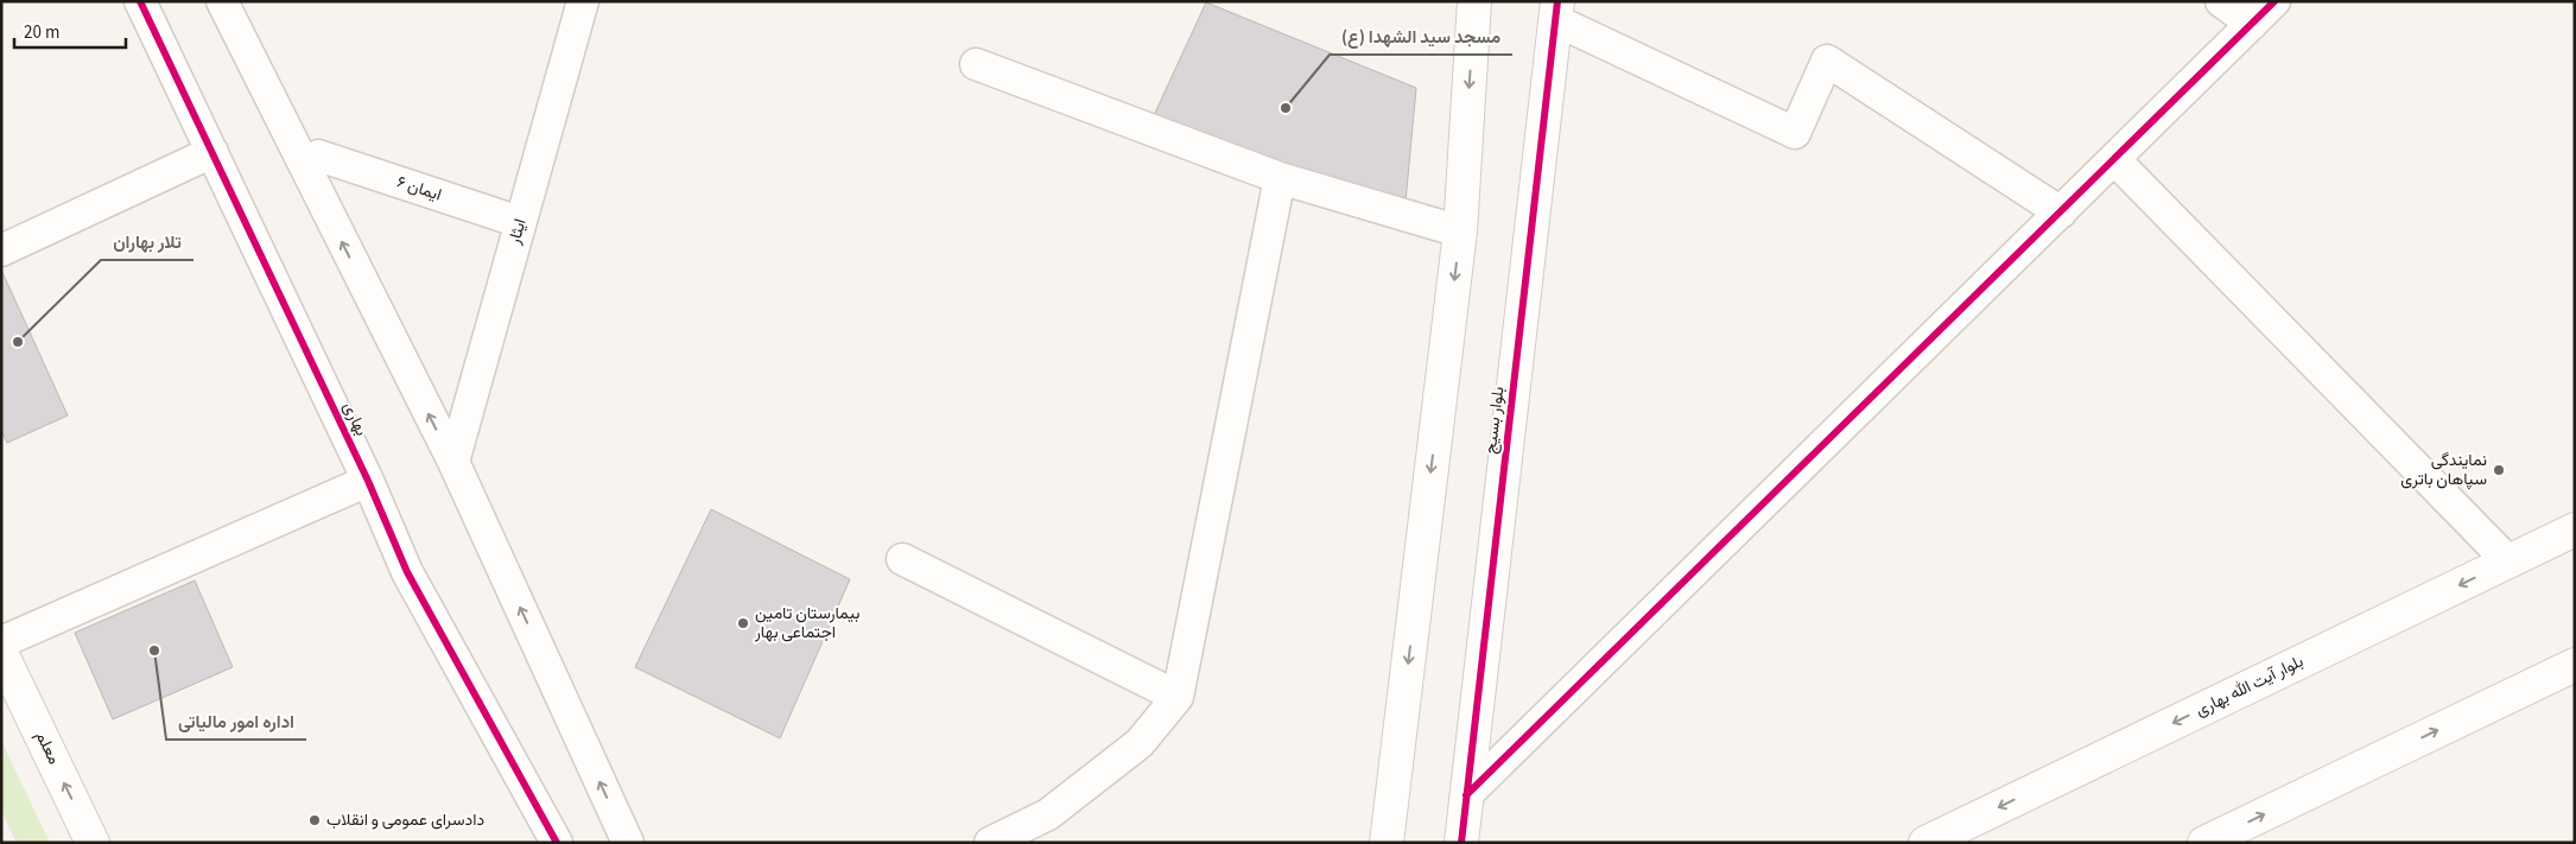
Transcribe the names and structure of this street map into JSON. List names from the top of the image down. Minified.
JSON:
{"streets":{"street":["ایمان ۶","ایثار","بهاری","بلوار بسیج","بلوار آیت الله بهاری","معلم"]},"crossings":[["ایمان ۶","ایثار"]],"one_way":["معلم"],"places":["مسجد سید الشهدا (ع)","تلار بهاران","نمایندگی سپاهان باتری","بیمارستان تامین اجتماعی بهار","اداره امور مالیاتی","دادسرای عمومی و انقلاب"],"scale_bar":"20 m"}
